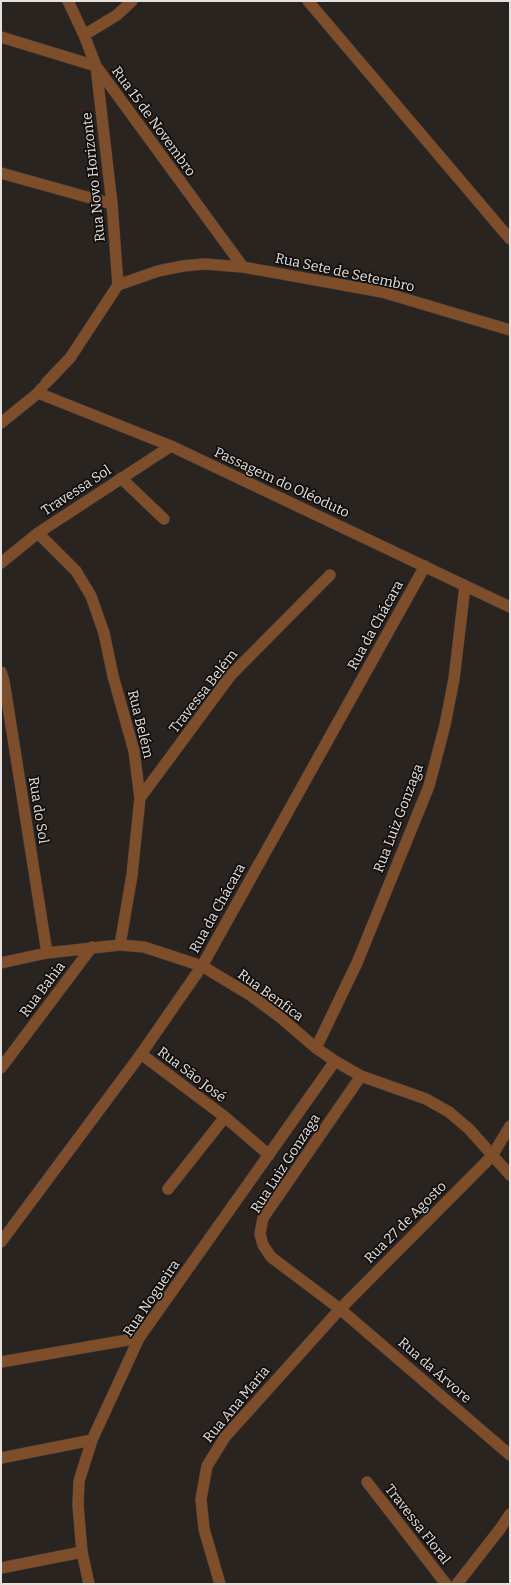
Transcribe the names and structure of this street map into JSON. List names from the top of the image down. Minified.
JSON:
{"streets":{"street":["Rua 15 de Novembro","Rua Novo Horizonte","Rua Sete de Setembro","Passagem do Oléoduto","Travessa Sol","Rua da Chácara","Travessa Belém","Rua Belém","Rua do Sol","Rua Luiz Gonzaga","Rua Bahia","Rua Benfica","Rua São José","Rua 27 de Agosto","Rua Nogueira","Rua da Árvore","Rua Ana Maria","Travessa Floral"]},"crossings":[["Rua 15 de Novembro","Rua Novo Horizonte"],["Rua 15 de Novembro","Rua Sete de Setembro"],["Passagem do Oléoduto","Travessa Sol"],["Passagem do Oléoduto","Rua da Chácara"],["Passagem do Oléoduto","Rua Luiz Gonzaga"],["Travessa Sol","Rua Belém"],["Rua da Chácara","Rua Benfica"],["Rua da Chácara","Rua São José"],["Travessa Belém","Rua Belém"],["Rua Belém","Rua Benfica"],["Rua do Sol","Rua Benfica"],["Rua Luiz Gonzaga","Rua Benfica"],["Rua Luiz Gonzaga","Rua 27 de Agosto"],["Rua Luiz Gonzaga","Rua da Árvore"],["Rua Luiz Gonzaga","Rua Ana Maria"],["Rua Bahia","Rua Benfica"],["Rua Benfica","Rua 27 de Agosto"],["Rua Benfica","Rua Nogueira"],["Rua São José","Rua Nogueira"],["Rua 27 de Agosto","Rua da Árvore"],["Rua 27 de Agosto","Rua Ana Maria"],["Rua da Árvore","Rua Ana Maria"]]}
